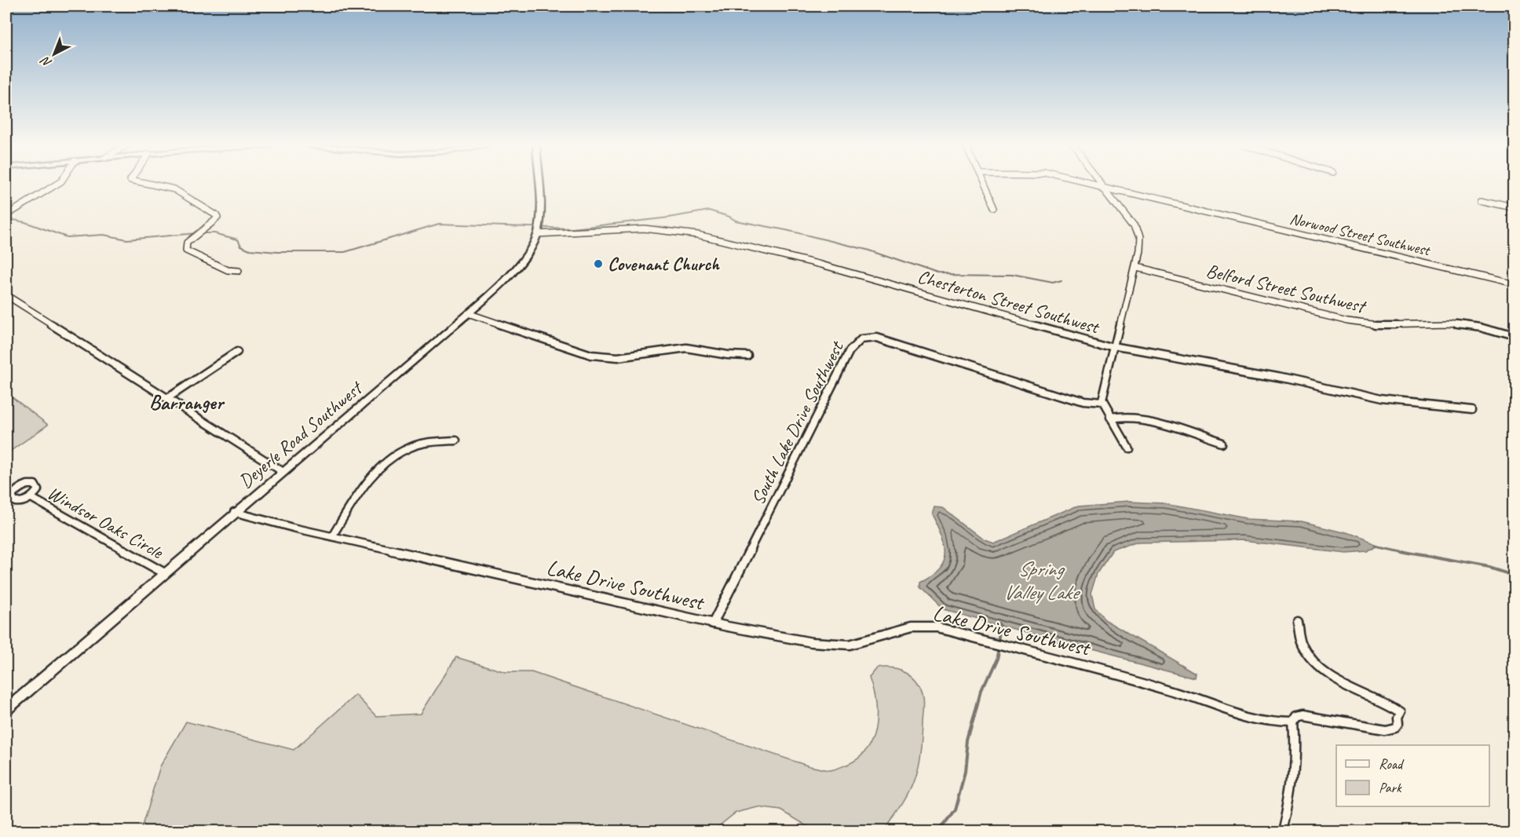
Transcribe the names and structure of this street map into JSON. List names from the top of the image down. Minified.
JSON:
{"streets":{"street":["Norwood Street Southwest","Belford Street Southwest","Chesterton Street Southwest","South Lake Drive Southwest","Deyerle Road Southwest","Windsor Oaks Circle","Lake Drive Southwest"]},"crossings":[["Chesterton Street Southwest","Deyerle Road Southwest"],["South Lake Drive Southwest","Lake Drive Southwest"],["Deyerle Road Southwest","Windsor Oaks Circle"],["Deyerle Road Southwest","Lake Drive Southwest"]],"districts":["Barranger"],"water":["Spring Valley Lake"],"places":["Covenant Church"],"legend":["Road","Park"],"north":"bottom left"}
